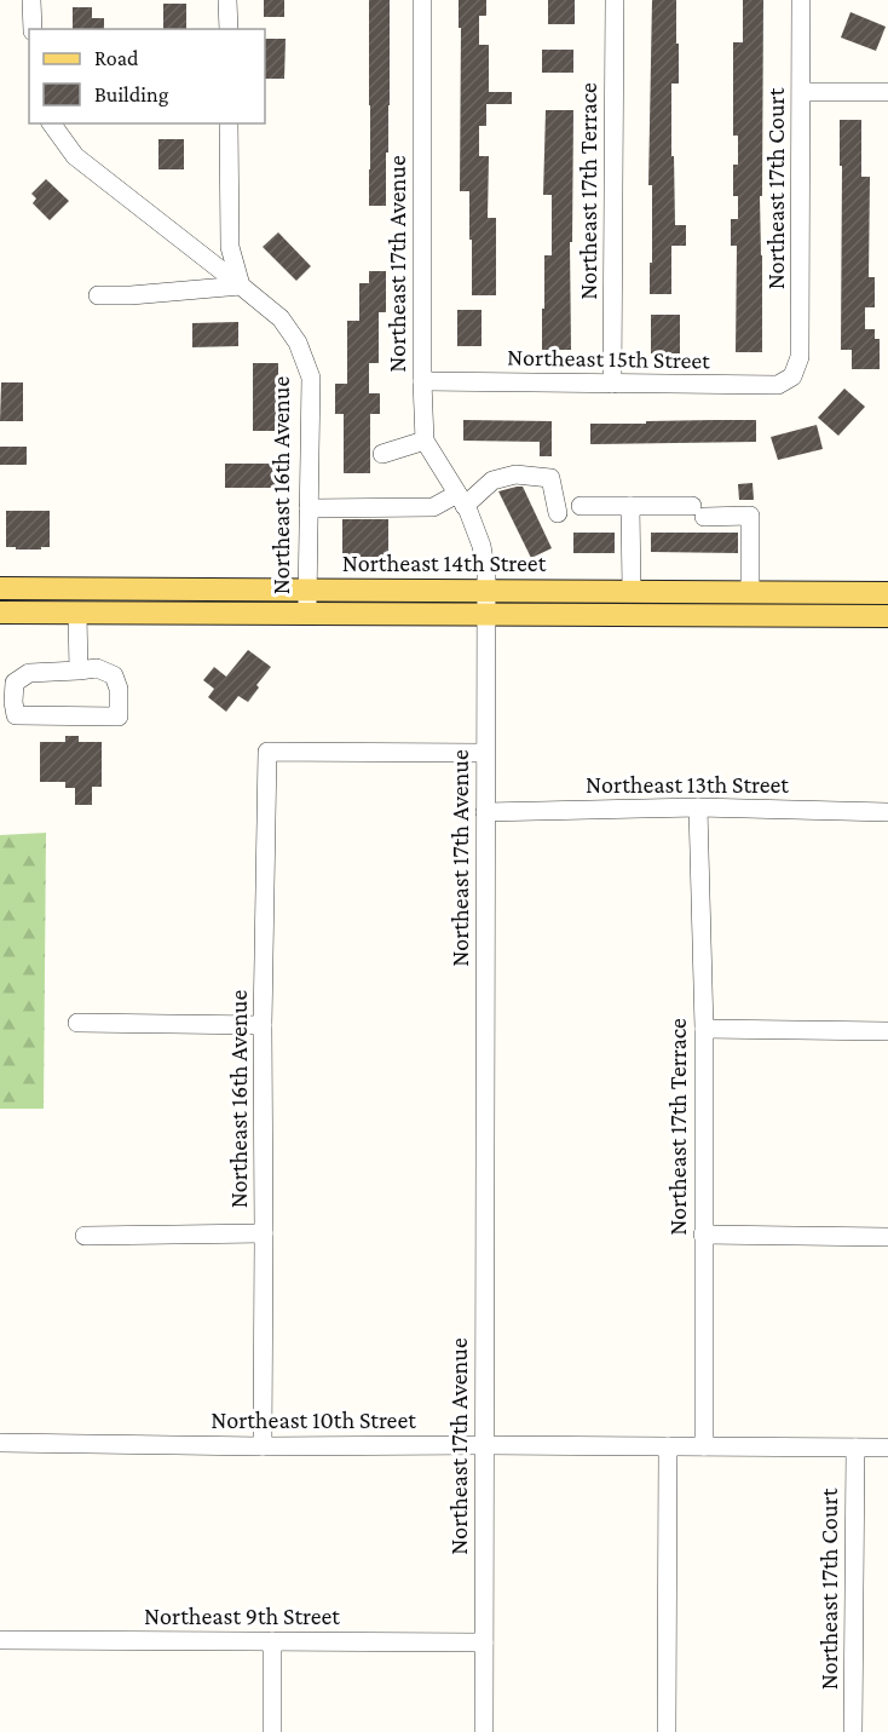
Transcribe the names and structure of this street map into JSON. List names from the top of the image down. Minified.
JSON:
{"streets":{"main road":["Northeast 14th Street"],"street":["Northeast 17th Court","Northeast 17th Terrace","Northeast 17th Avenue","Northeast 15th Street","Northeast 16th Avenue","Northeast 13th Street","Northeast 10th Street","Northeast 9th Street"]},"crossings":[["Northeast 17th Court","Northeast 15th Street"],["Northeast 17th Court","Northeast 10th Street"],["Northeast 17th Terrace","Northeast 15th Street"],["Northeast 17th Terrace","Northeast 13th Street"],["Northeast 17th Terrace","Northeast 10th Street"],["Northeast 17th Avenue","Northeast 15th Street"],["Northeast 17th Avenue","Northeast 16th Avenue"],["Northeast 17th Avenue","Northeast 14th Street"],["Northeast 17th Avenue","Northeast 13th Street"],["Northeast 17th Avenue","Northeast 10th Street"],["Northeast 17th Avenue","Northeast 9th Street"],["Northeast 16th Avenue","Northeast 14th Street"],["Northeast 16th Avenue","Northeast 10th Street"]],"legend":["Road","Building"]}
